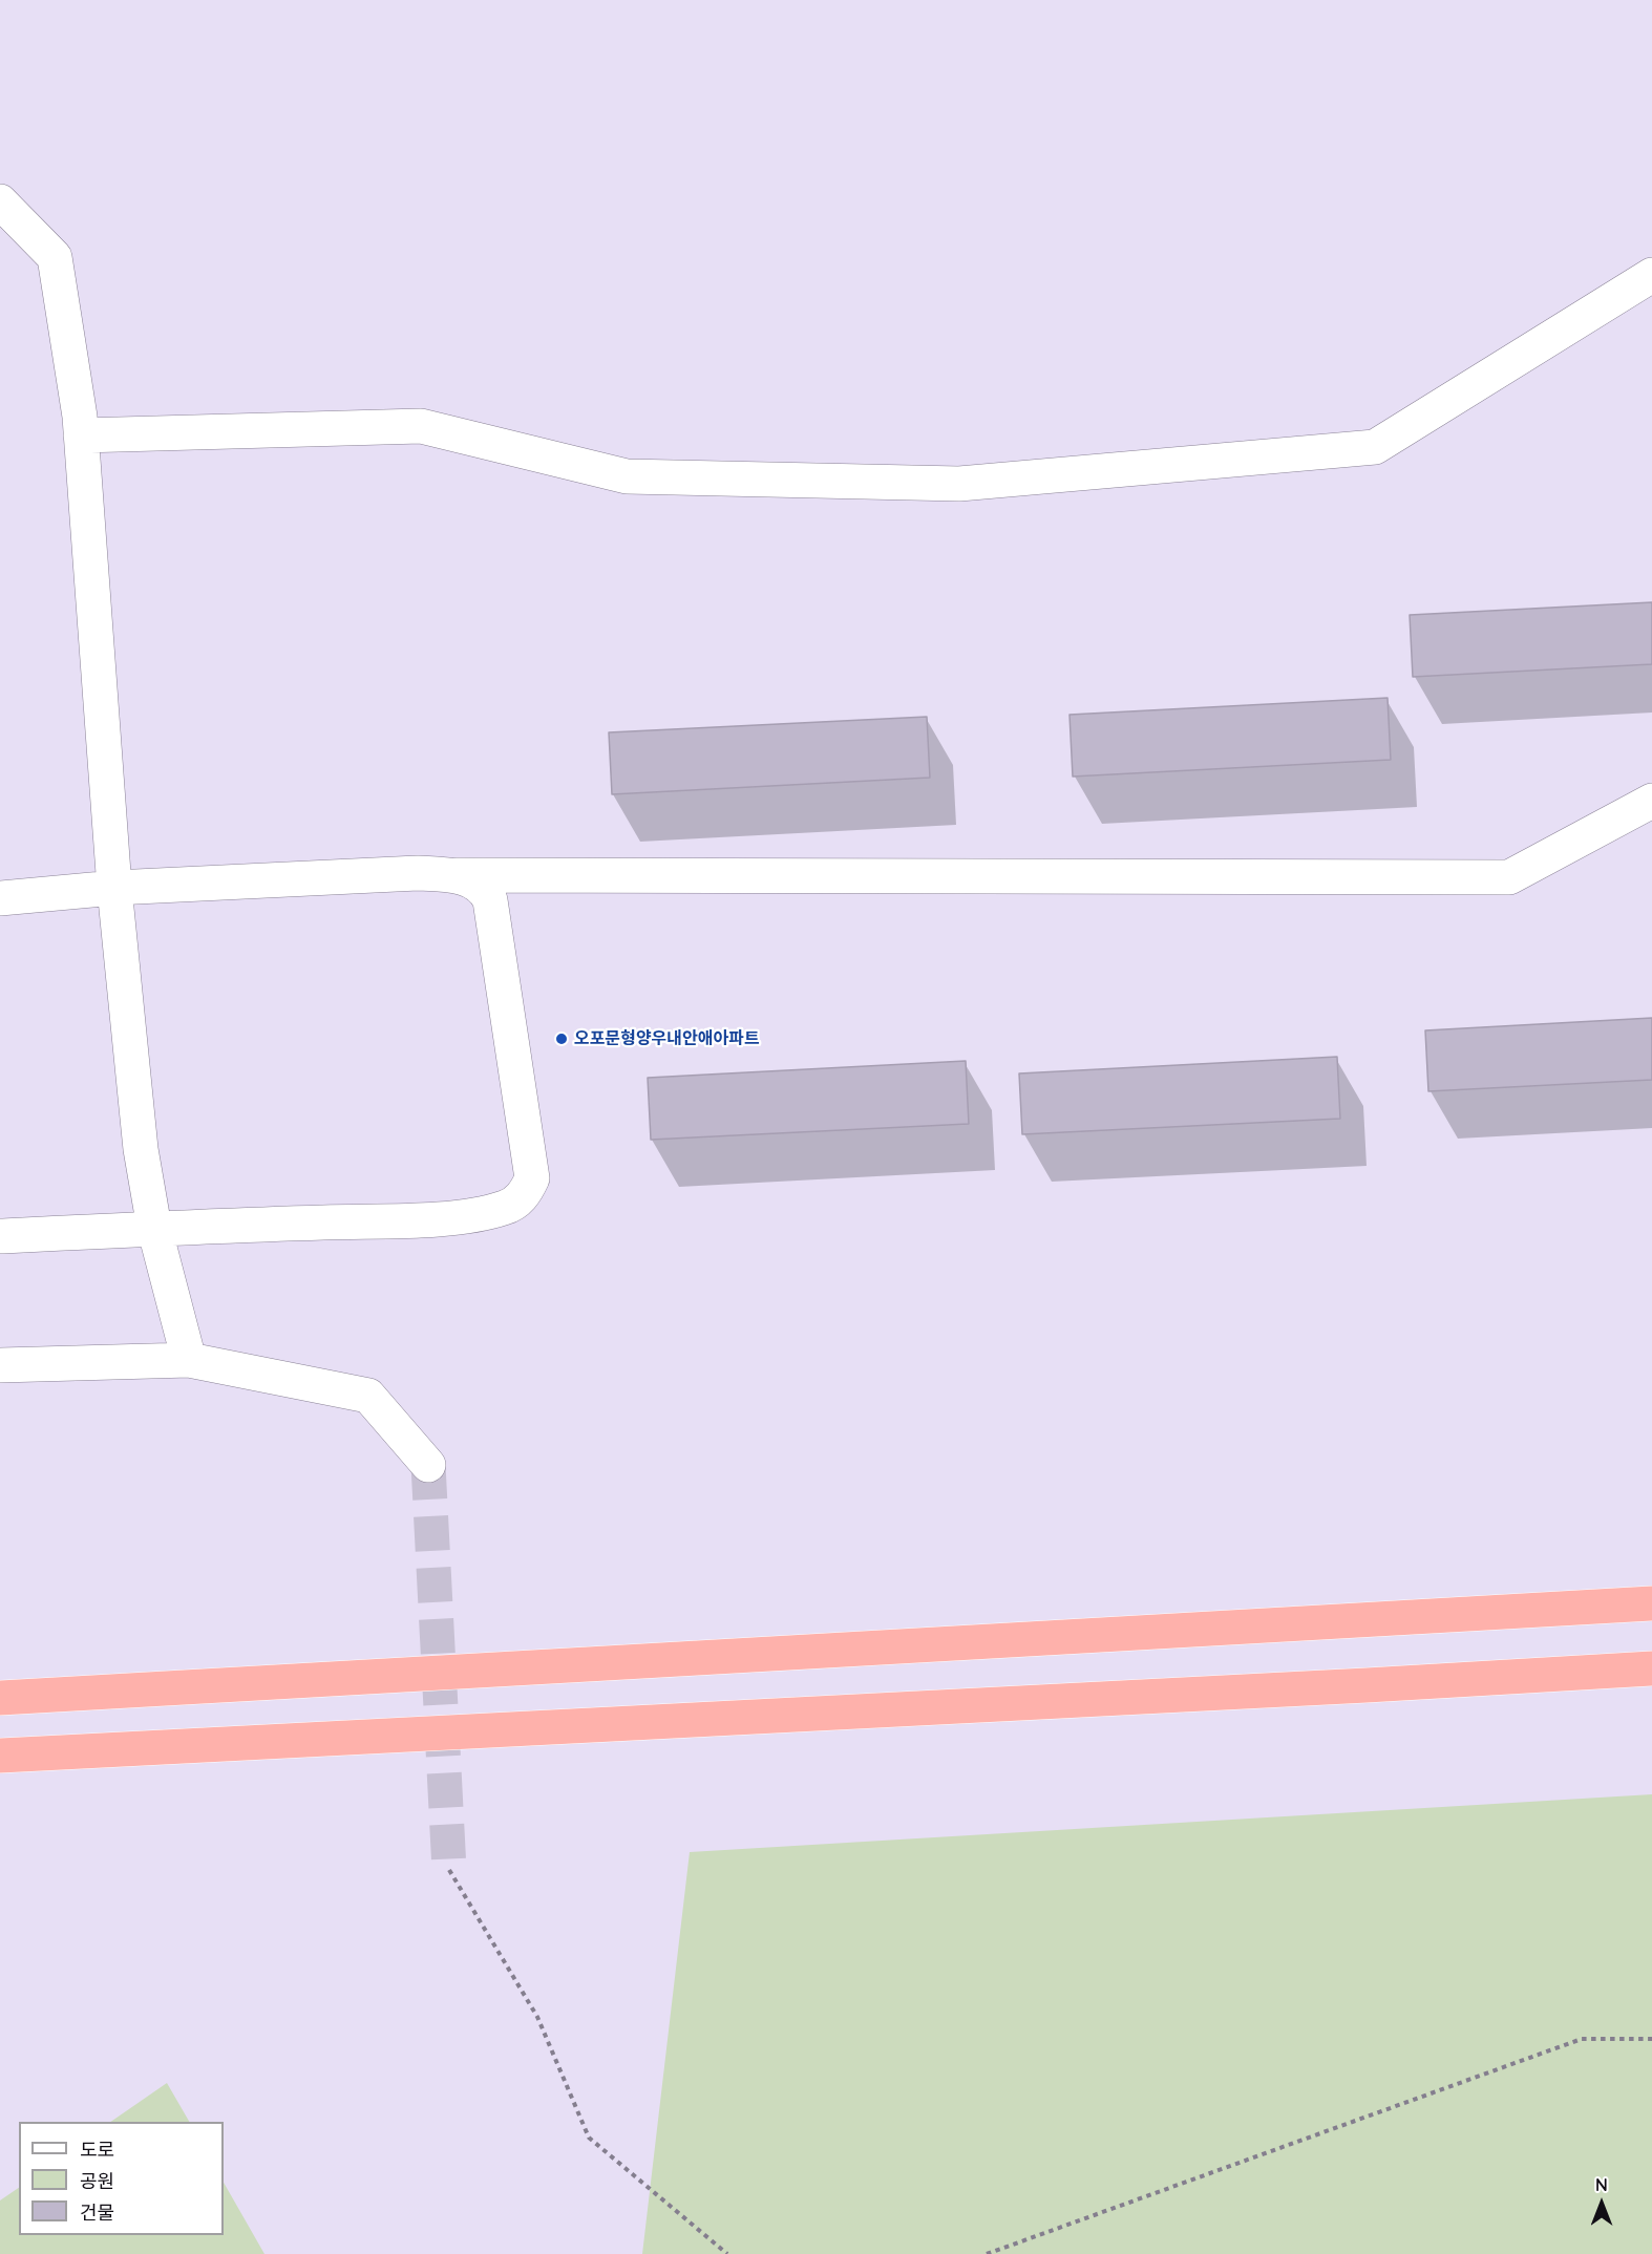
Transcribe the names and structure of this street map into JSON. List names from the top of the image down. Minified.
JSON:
{"places":["오포문형양우내안애아파트"],"legend":["도로","공원","건물"],"north":"top"}
